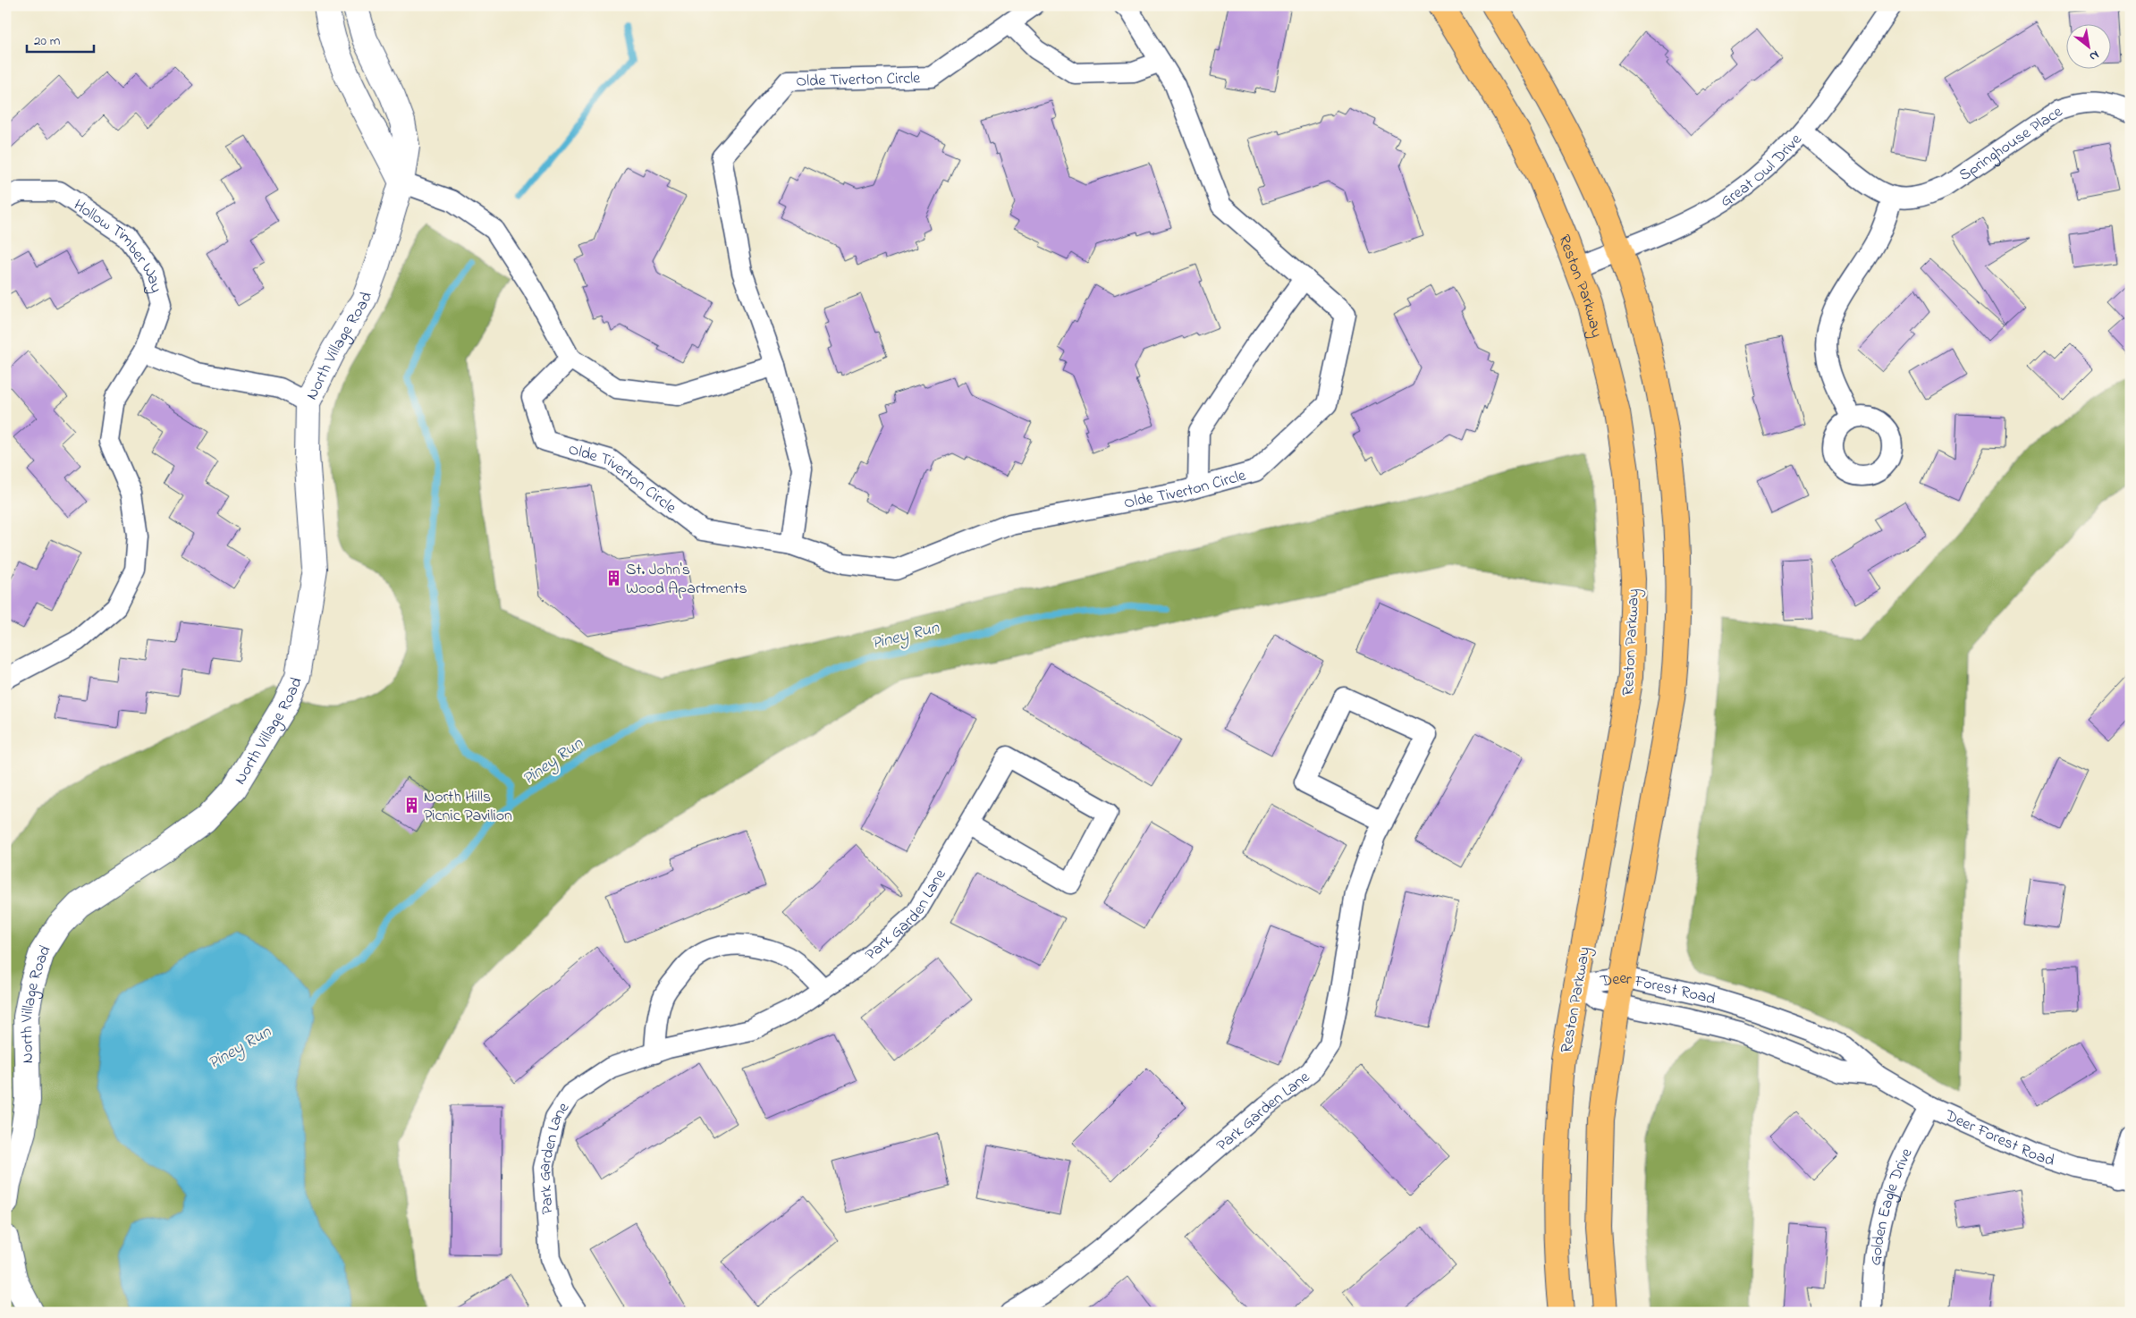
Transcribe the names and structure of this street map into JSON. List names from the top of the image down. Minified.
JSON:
{"streets":{"main road":["Reston Parkway"],"street":["Olde Tiverton Circle","Springhouse Place","Great Owl Drive","Hollow Timber Way","North Village Road","Park Garden Lane","Deer Forest Road","Golden Eagle Drive"]},"crossings":[["Springhouse Place","Great Owl Drive"],["Great Owl Drive","Reston Parkway"],["Reston Parkway","Deer Forest Road"],["Deer Forest Road","Golden Eagle Drive"]],"water":["Piney Run"],"places":{"building":["St. John's Wood Apartments","North Hills Picnic Pavilion"]},"scale_bar":"20 m","north":"bottom right"}
